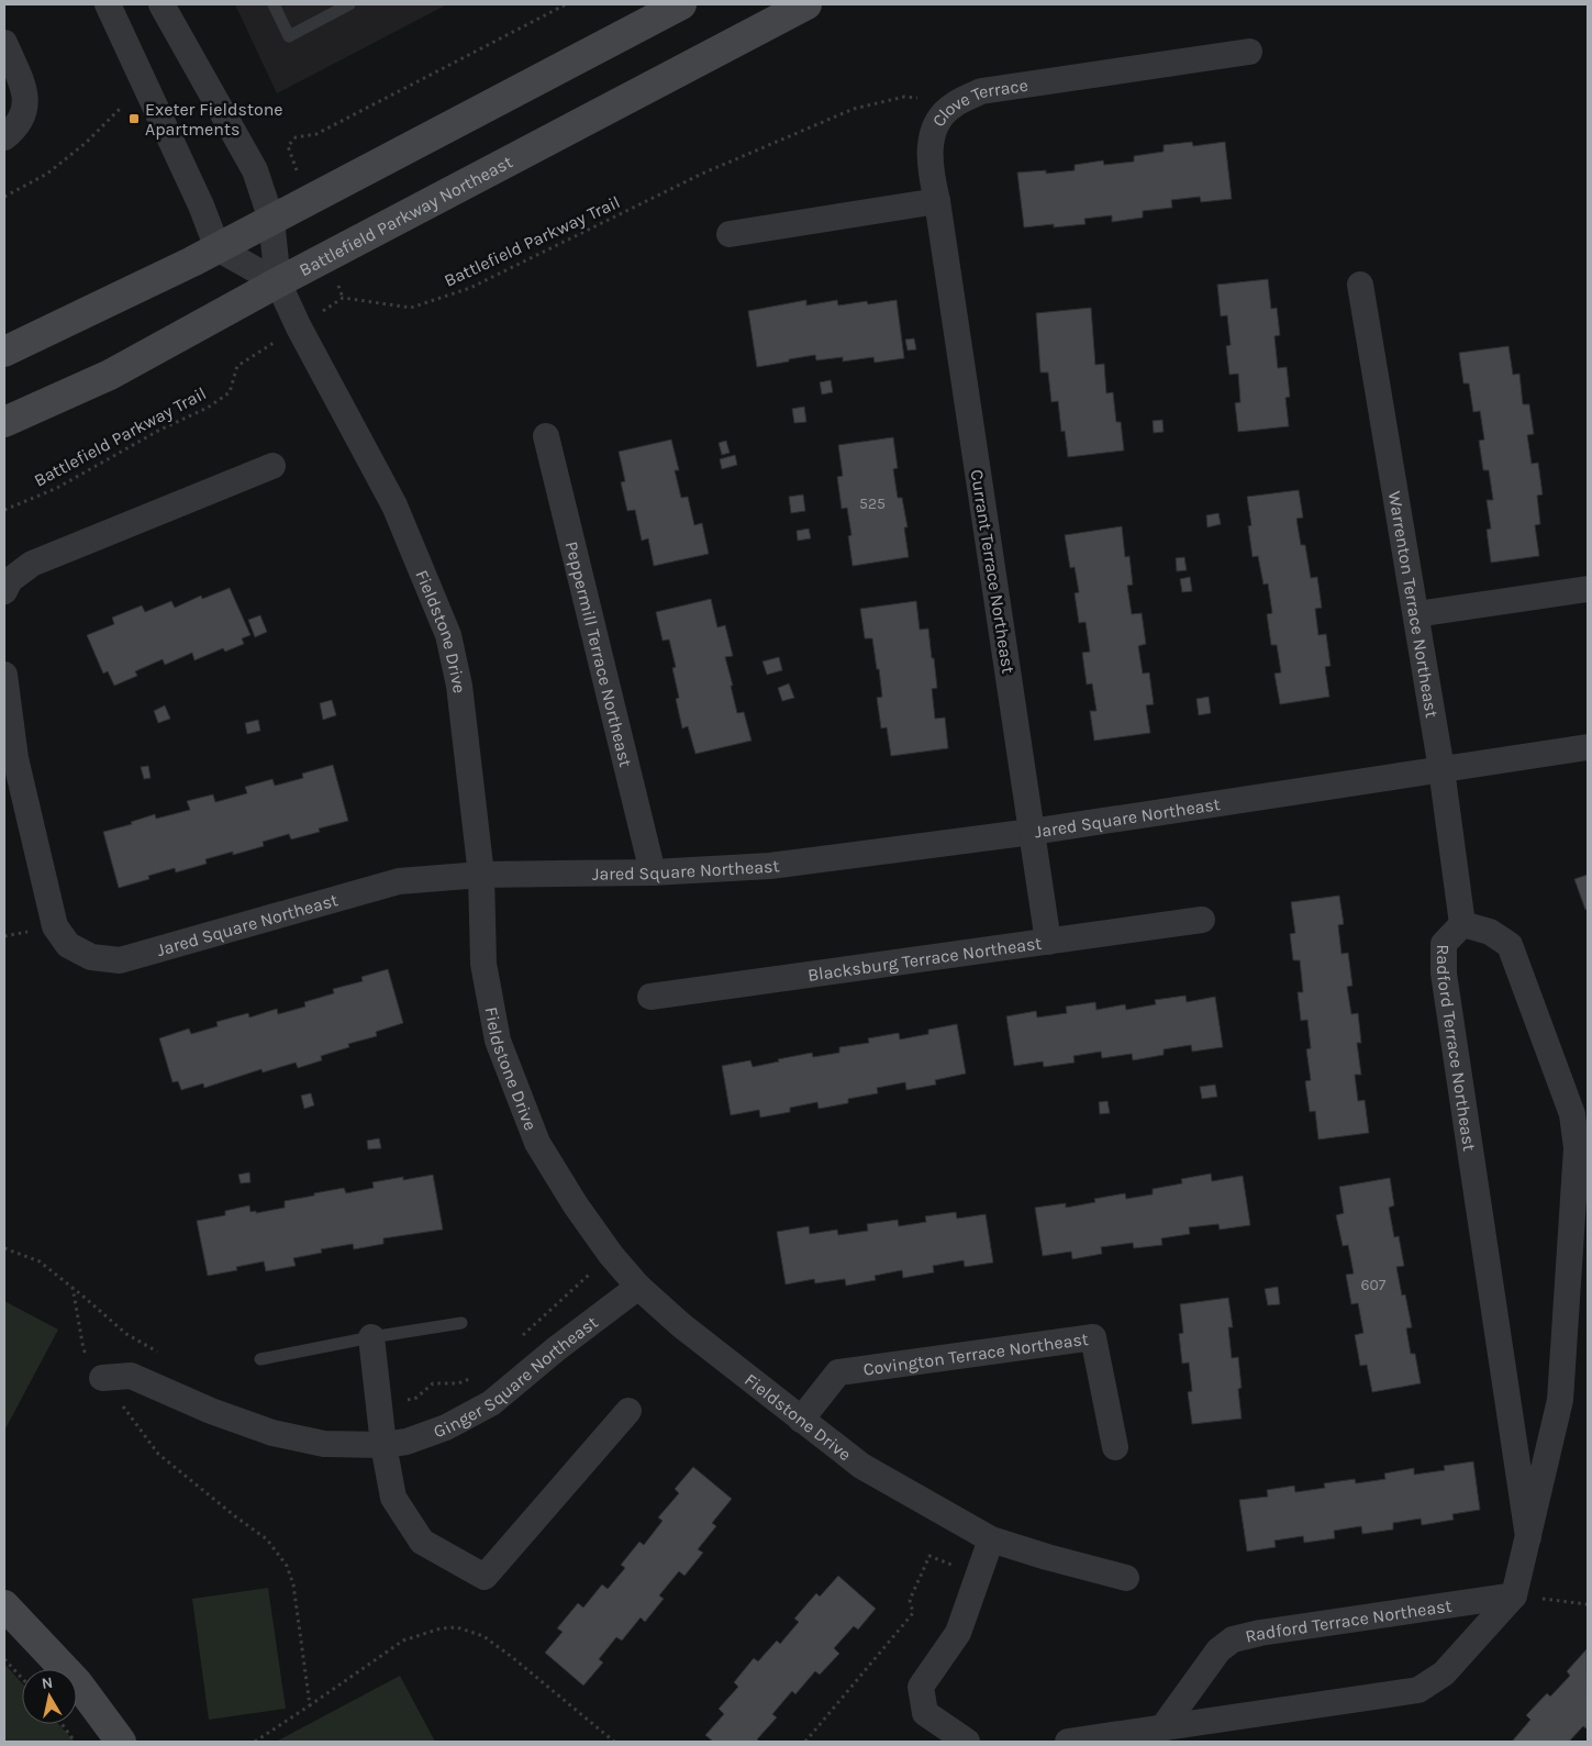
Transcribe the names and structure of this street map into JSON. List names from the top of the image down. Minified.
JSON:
{"streets":{"main road":["Battlefield Parkway Northeast"],"street":["Clove Terrace","Currant Terrace Northeast","Warrenton Terrace Northeast","Fieldstone Drive","Peppermill Terrace Northeast","Jared Square Northeast","Blacksburg Terrace Northeast","Radford Terrace Northeast","Covington Terrace Northeast","Ginger Square Northeast"],"path":["Battlefield Parkway Trail"]},"crossings":[["Clove Terrace","Battlefield Parkway Trail"],["Clove Terrace","Currant Terrace Northeast"],["Battlefield Parkway Northeast","Fieldstone Drive"],["Battlefield Parkway Trail","Fieldstone Drive"],["Currant Terrace Northeast","Jared Square Northeast"],["Currant Terrace Northeast","Blacksburg Terrace Northeast"],["Warrenton Terrace Northeast","Jared Square Northeast"],["Warrenton Terrace Northeast","Radford Terrace Northeast"],["Fieldstone Drive","Jared Square Northeast"],["Fieldstone Drive","Covington Terrace Northeast"],["Fieldstone Drive","Ginger Square Northeast"],["Peppermill Terrace Northeast","Jared Square Northeast"]],"places":{"transit":["Exeter Fieldstone Apartments"]},"house_numbers":["525","607"],"north":"top"}
